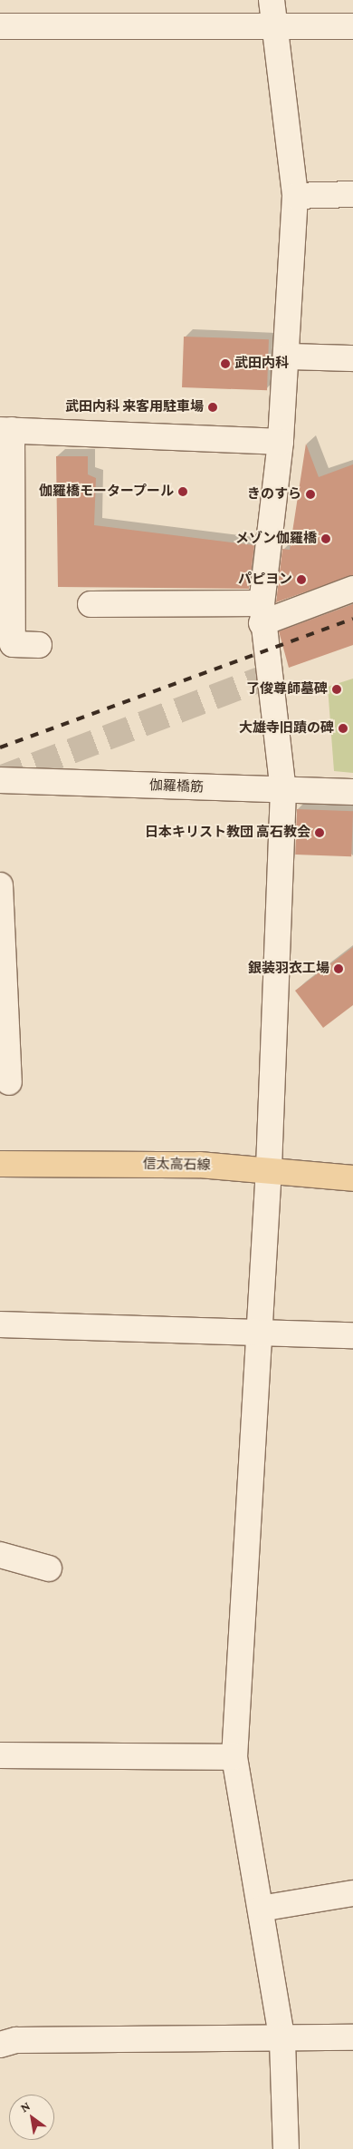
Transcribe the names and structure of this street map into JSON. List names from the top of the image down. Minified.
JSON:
{"streets":{"main road":["信太高石線"],"street":["伽羅橋筋"]},"places":["武田内科","武田内科 来客用駐車場","伽羅橋モータープール","きのすら","メゾン伽羅橋","パピヨン","了俊尊師墓碑","大雄寺旧蹟の碑","日本キリスト教団 高石教会","銀装羽衣工場"],"north":"top left"}
